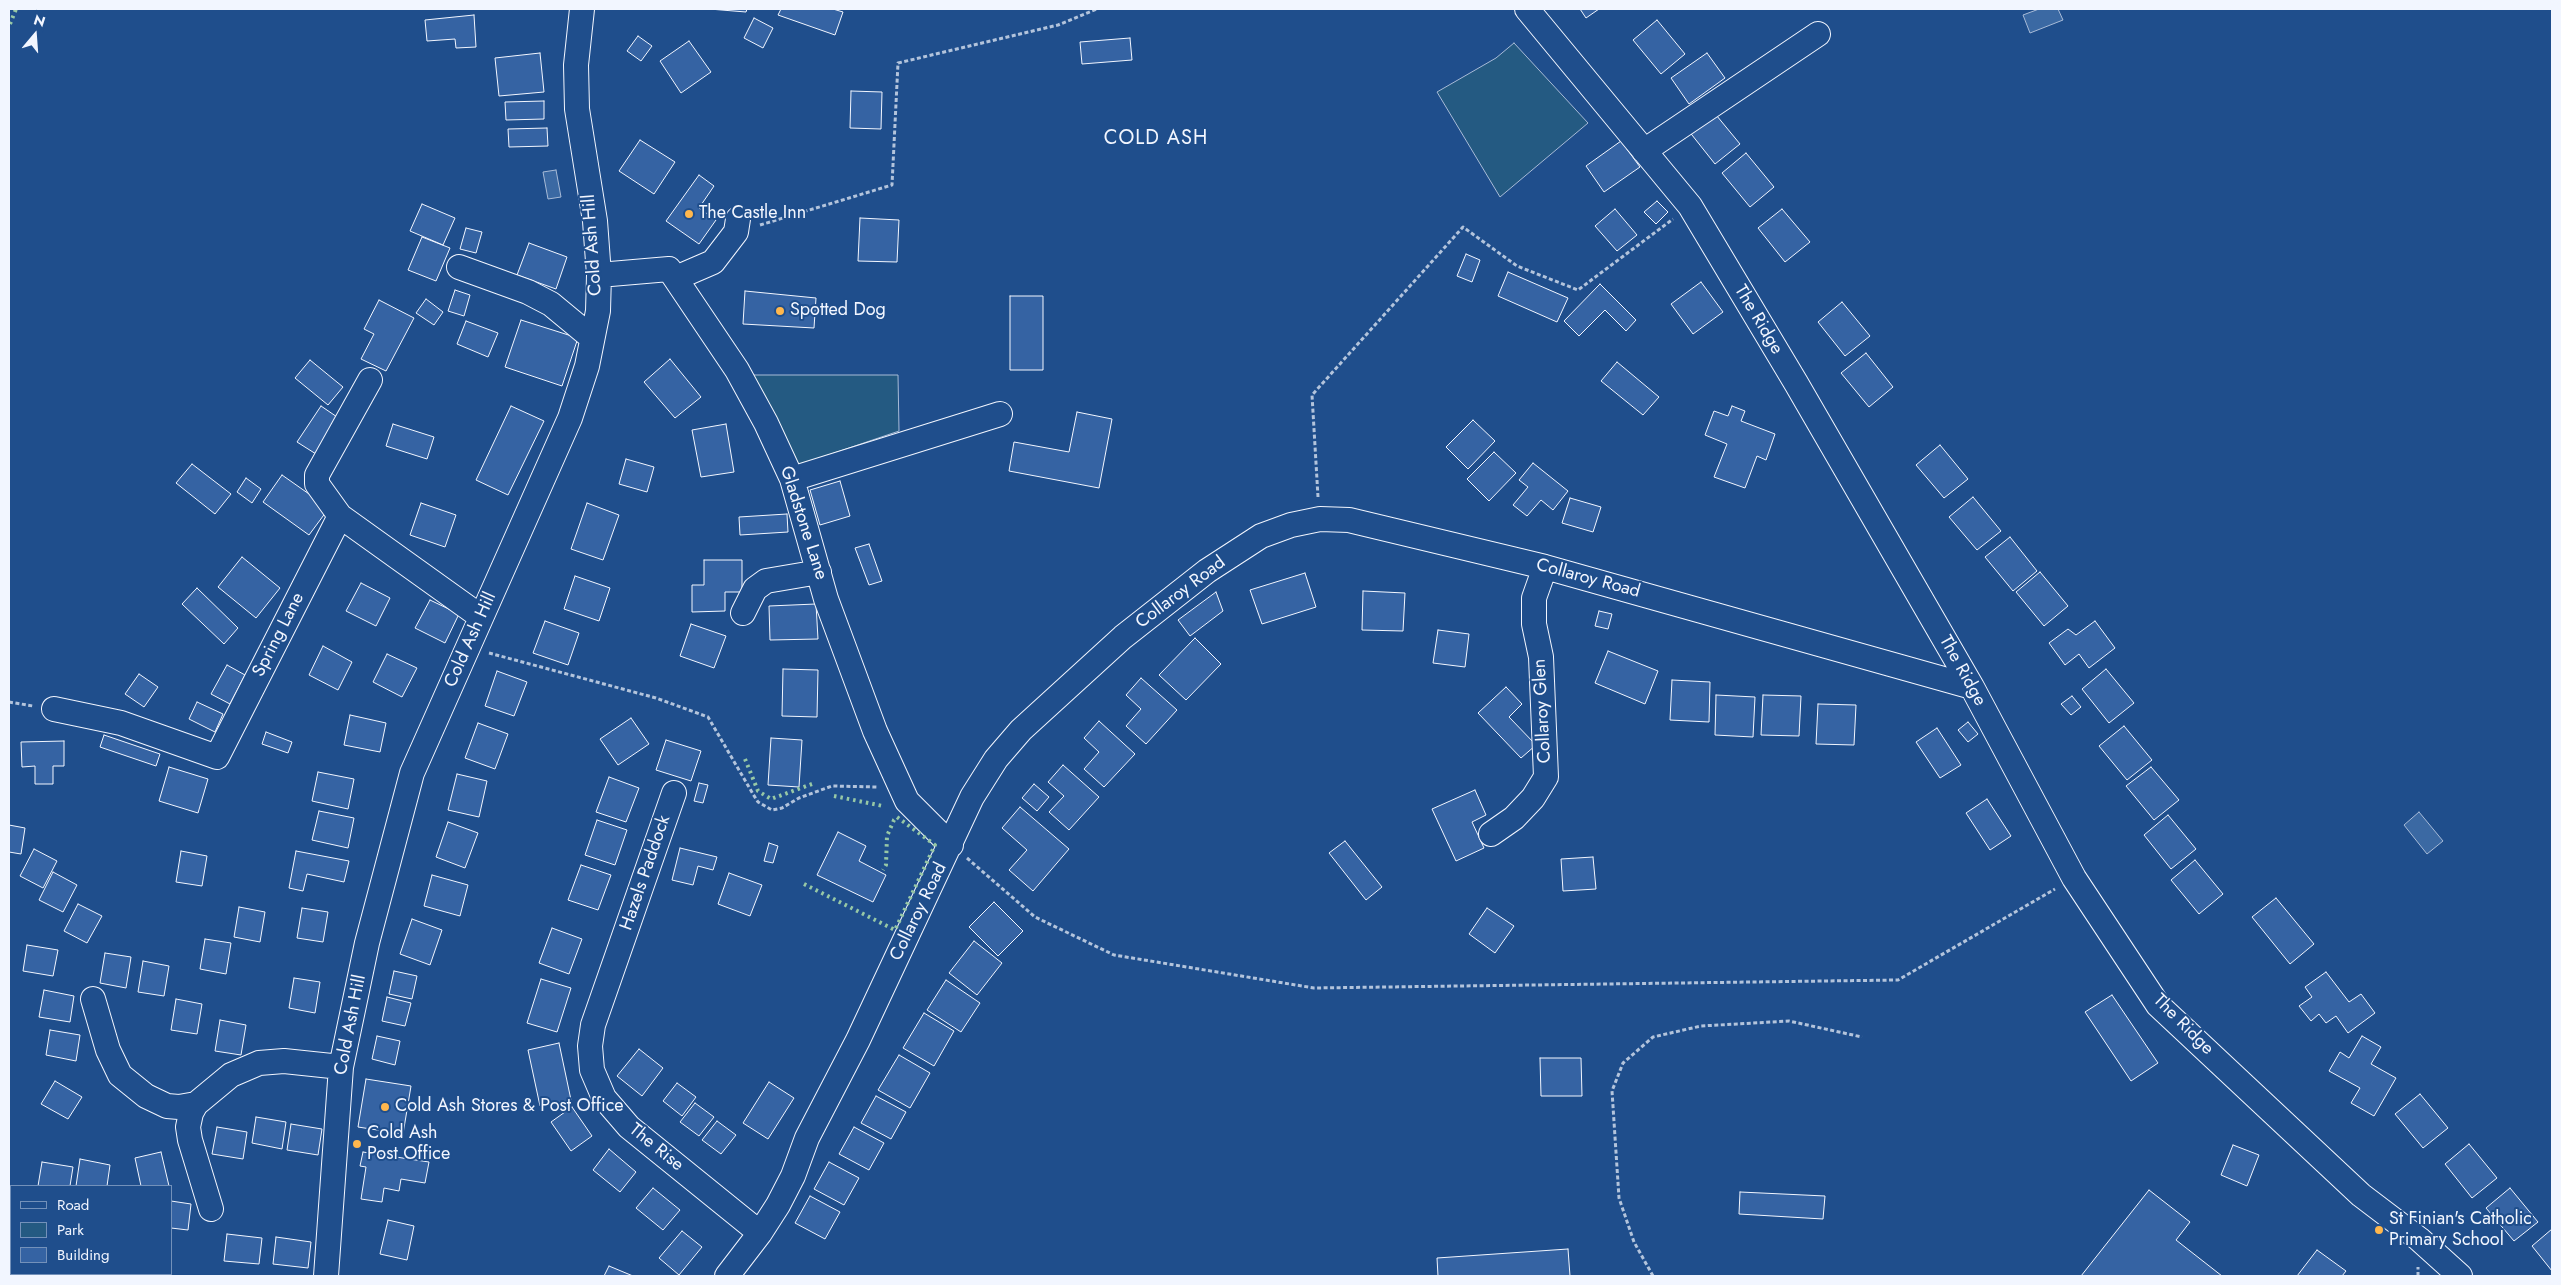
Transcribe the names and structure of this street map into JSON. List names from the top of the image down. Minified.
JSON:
{"streets":{"street":["Cold Ash Hill","The Ridge","Gladstone Lane","Collaroy Road","Spring Lane","Collaroy Glen","Hazels Paddock","The Rise"]},"crossings":[["The Ridge","Collaroy Road"],["Gladstone Lane","Collaroy Road"],["Collaroy Road","Collaroy Glen"],["Collaroy Road","The Rise"],["Hazels Paddock","The Rise"]],"districts":["COLD ASH"],"places":["The Castle Inn","Spotted Dog","Cold Ash Stores & Post Office","Cold Ash Post Office","St Finian's Catholic Primary School"],"legend":["Road","Park","Building"],"north":"top"}
